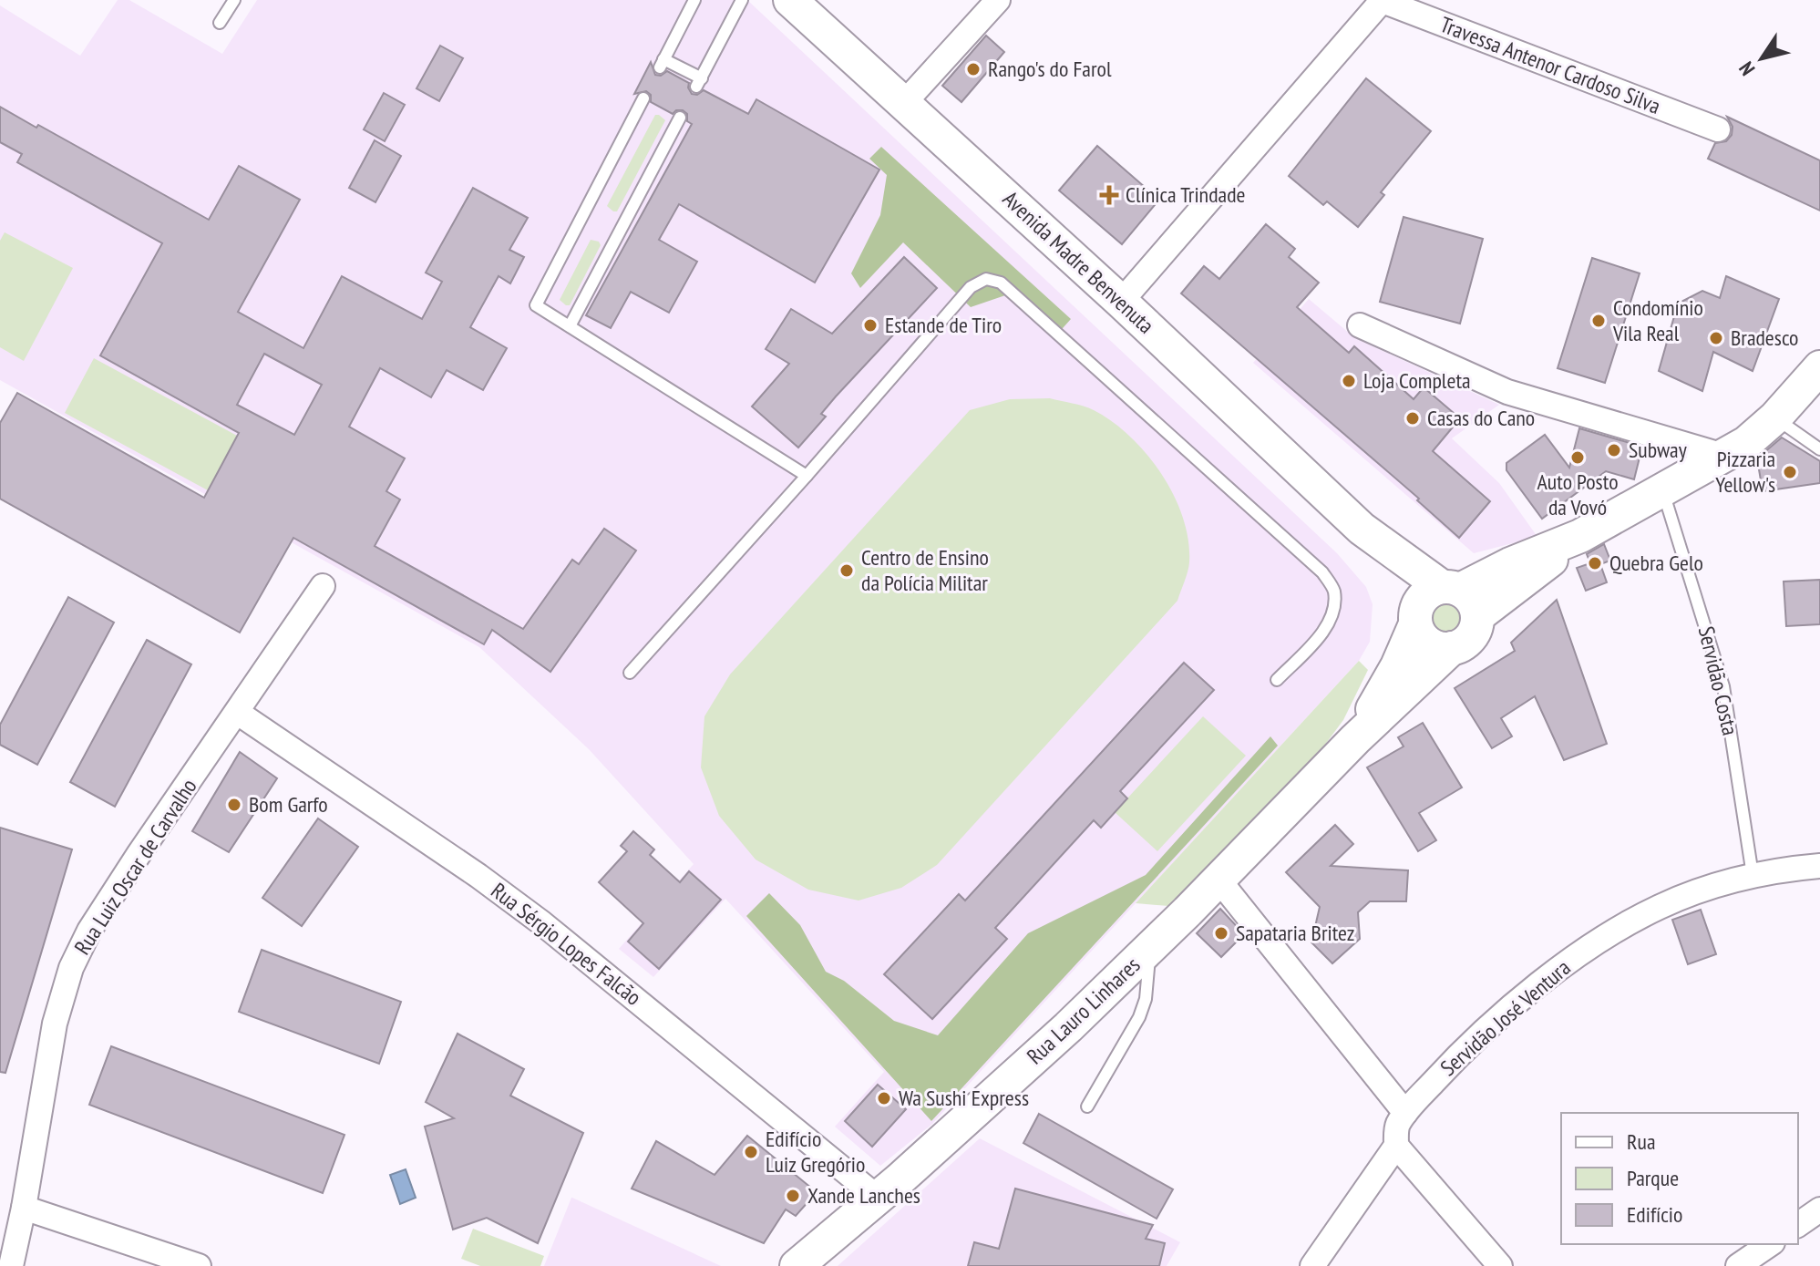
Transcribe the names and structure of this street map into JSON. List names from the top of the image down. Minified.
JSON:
{"streets":{"main road":["Avenida Madre Benvenuta","Rua Lauro Linhares"],"street":["Travessa Antenor Cardoso Silva","Rua Luiz Oscar de Carvalho","Rua Sérgio Lopes Falcão","Servidão José Ventura"],"lane":["Servidão Costa"]},"crossings":[["Avenida Madre Benvenuta","Rua Lauro Linhares"],["Servidão Costa","Servidão José Ventura"],["Rua Luiz Oscar de Carvalho","Rua Sérgio Lopes Falcão"],["Rua Sérgio Lopes Falcão","Rua Lauro Linhares"]],"places":{"other":["Rango's do Farol","Condomínio Vila Real","Estande de Tiro","Bradesco","Loja Completa","Casas do Cano","Subway","Auto Posto da Vovó","Pizzaria Yellow's","Quebra Gelo","Centro de Ensino da Polícia Militar","Bom Garfo","Sapataria Britez","Wa Sushi Express","Edifício Luiz Gregório","Xande Lanches"],"health":["Clínica Trindade"]},"legend":["Rua","Parque","Edifício"],"north":"bottom left"}
